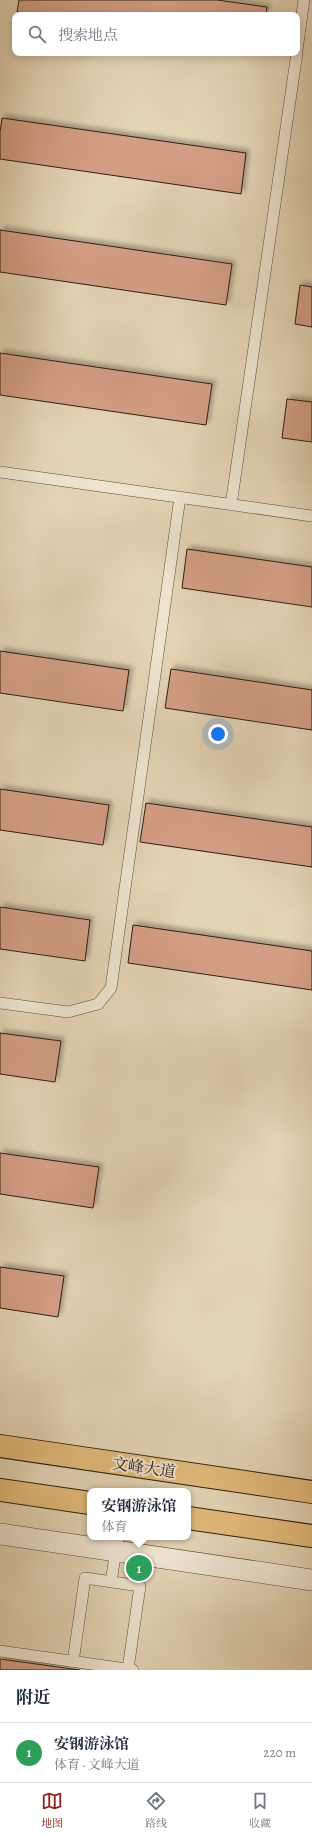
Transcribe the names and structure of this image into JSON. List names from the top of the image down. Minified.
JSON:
{"streets":{"main road":["文峰大道"]},"page":{"search":"搜索地点","popup":["安钢游泳馆","体育"],"pins":"1","heading":"附近","list":[{"mark":"1","name":"安钢游泳馆","note":"体育 · 文峰大道","value":"220 m"}],"nav":["地图","路线","收藏"]}}
